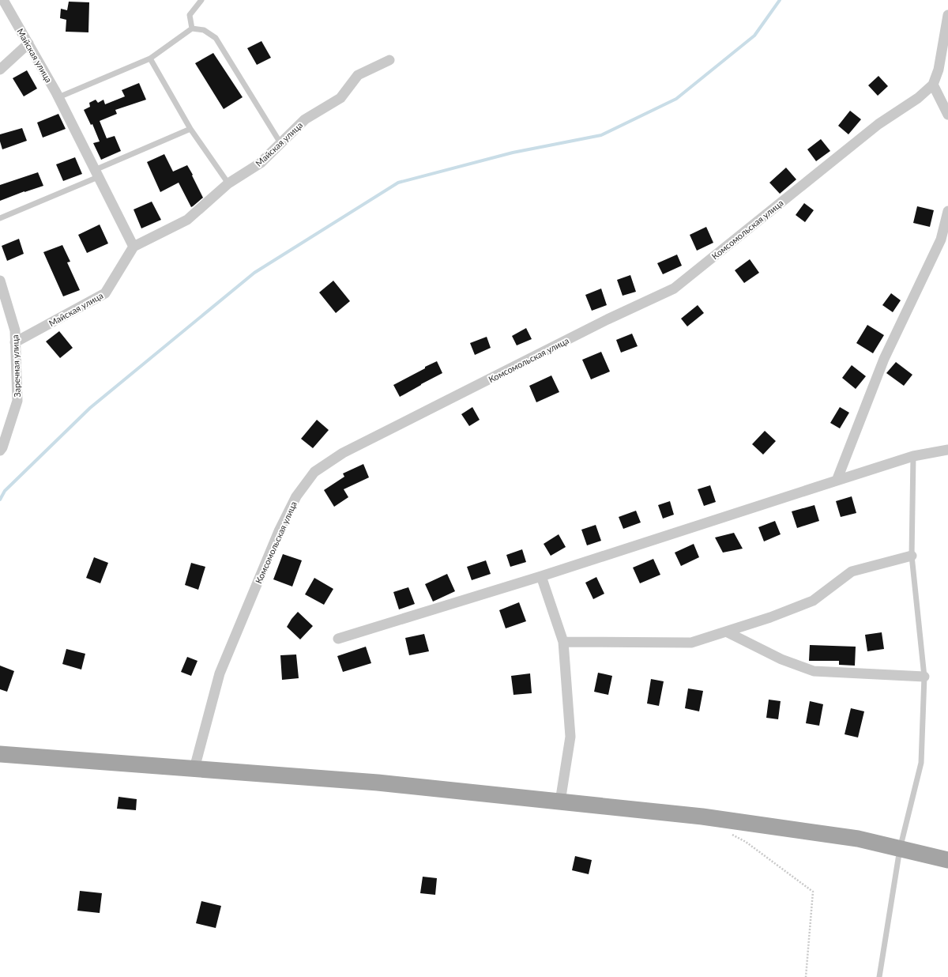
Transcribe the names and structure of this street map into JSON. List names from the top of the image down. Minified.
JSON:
{"streets":{"street":["Майская улица","Комсомольская улица","Заречная улица"]},"crossings":[["Майская улица","Заречная улица"]]}
